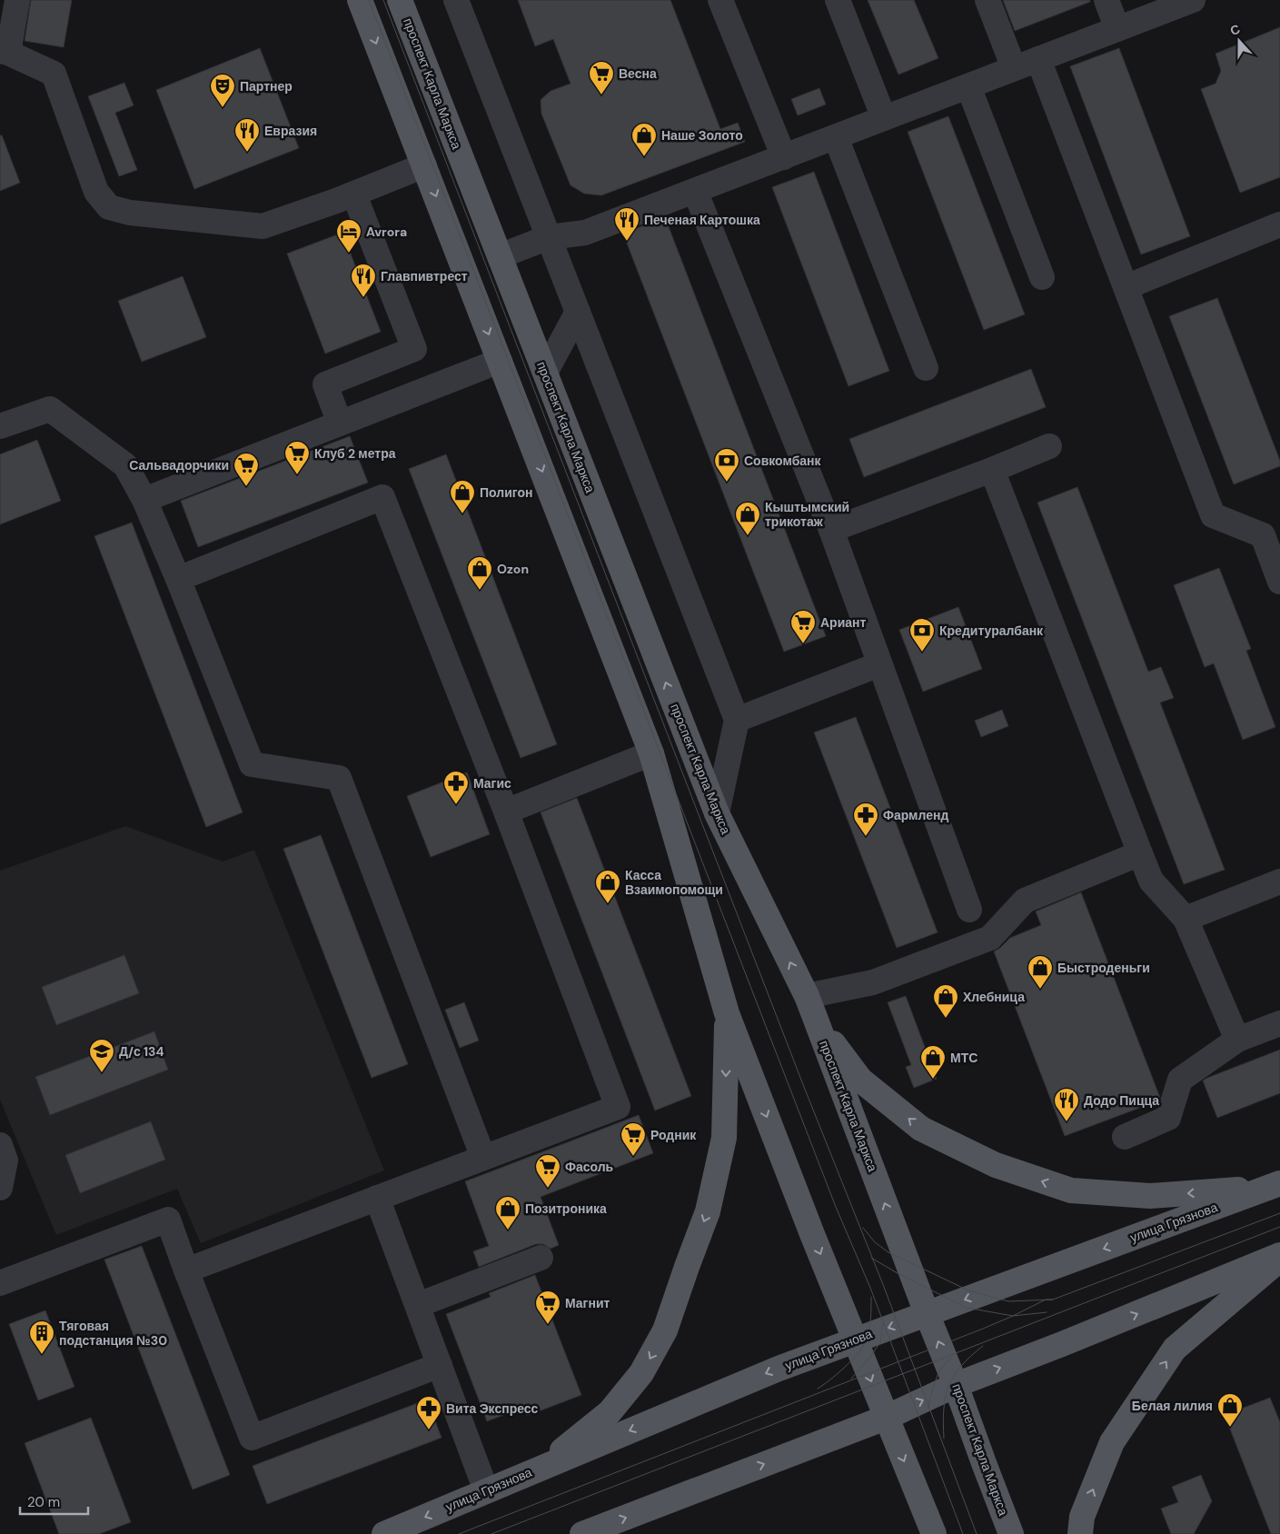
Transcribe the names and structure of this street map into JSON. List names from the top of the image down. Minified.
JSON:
{"streets":{"main road":["проспект Карла Маркса","улица Грязнова"]},"crossings":[["проспект Карла Маркса","улица Грязнова"]],"places":{"supermarket":["Весна","Клуб 2 метра","Сальвадорчики","Ариант","Родник","Фасоль","Магнит"],"theatre":["Партнер"],"restaurant":["Евразия","Печеная Картошка","Главпивтрест","Додо Пицца"],"shop":["Наше Золото","Полигон","Кыштымский трикотаж","Ozon","Касса Взаимопомощи","Быстроденьги","Хлебница","МТС","Позитроника","Белая лилия"],"hotel":["Avrora"],"bank":["Совкомбанк","Кредитуралбанк"],"pharmacy":["Магис","Фармленд","Вита Экспресс"],"school or university":["Д/с 134"],"building":["Тяговая подстанция №30"]},"scale_bar":"20 m","north":"top"}
